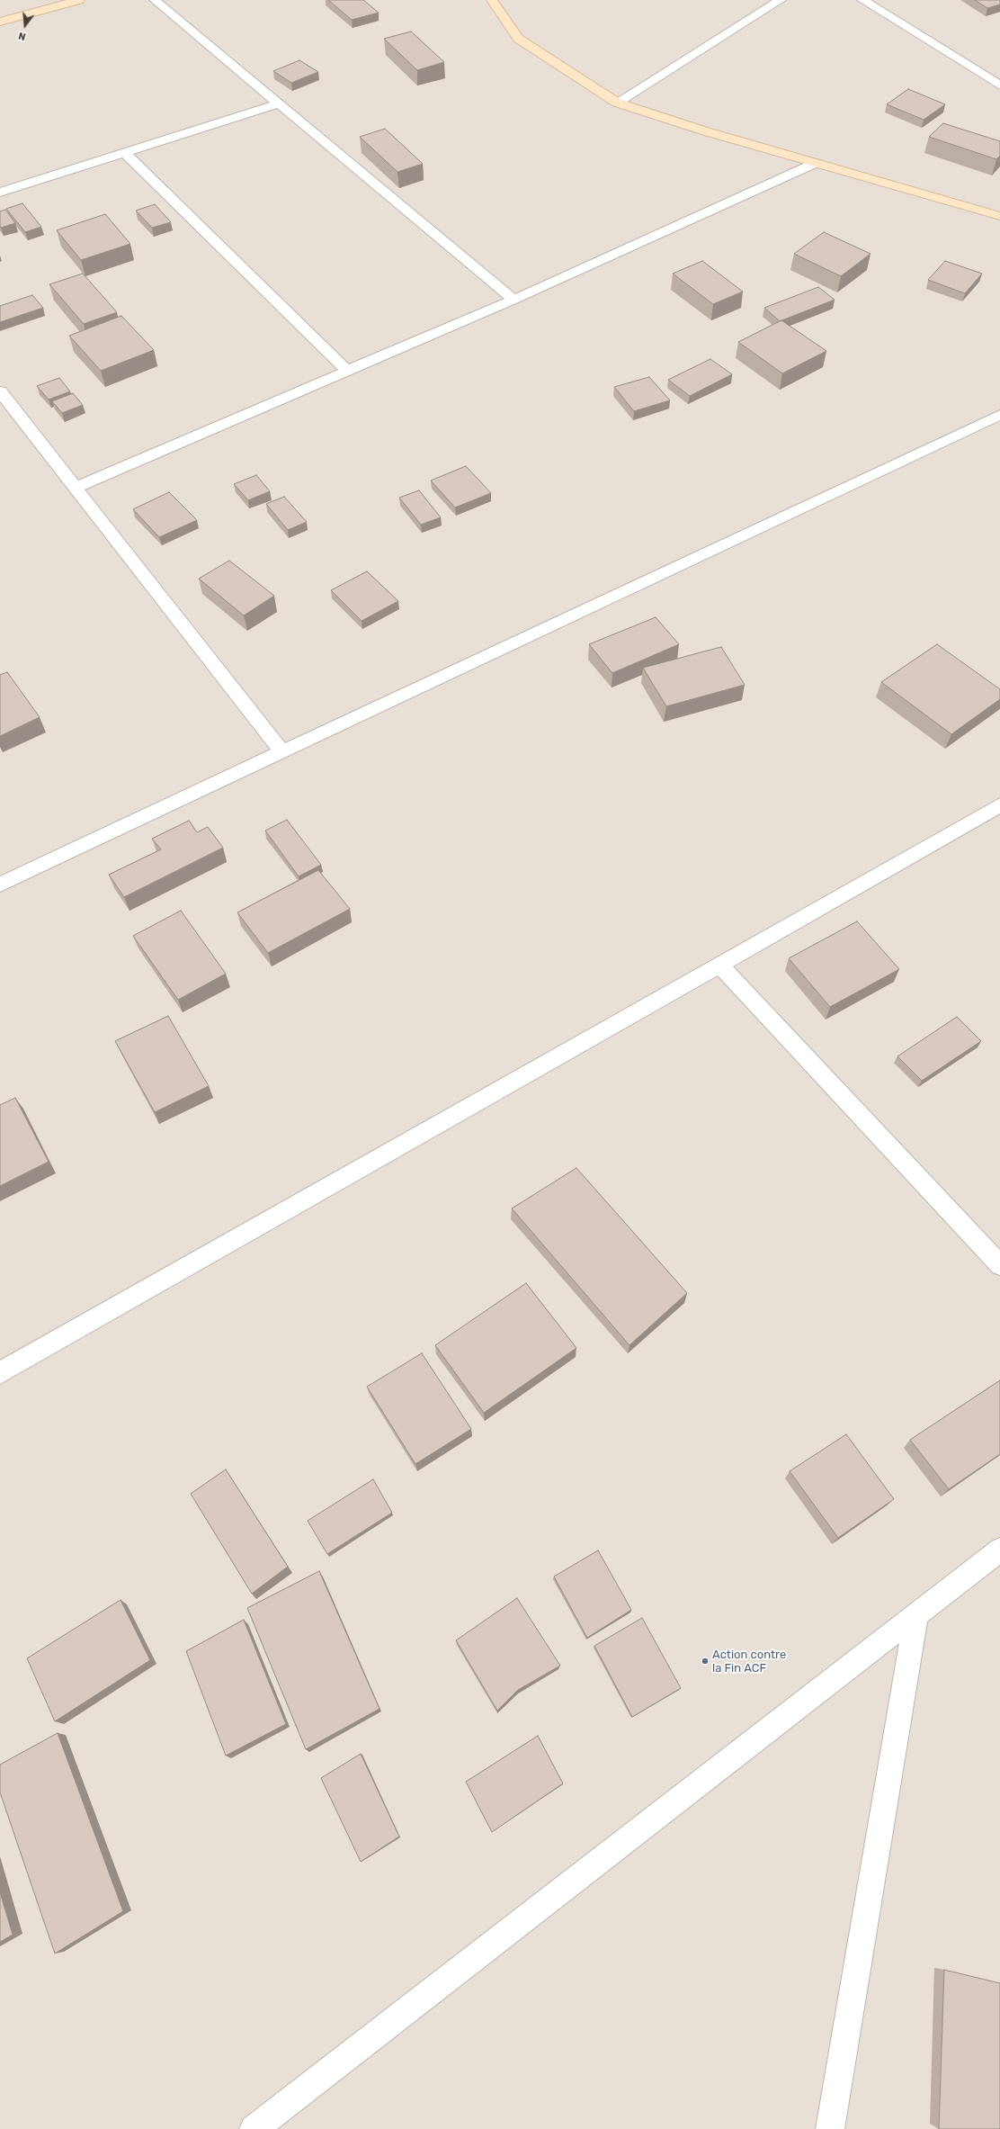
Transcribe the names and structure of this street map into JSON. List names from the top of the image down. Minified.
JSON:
{"places":["Action contre la Fin ACF"],"north":"bottom"}
